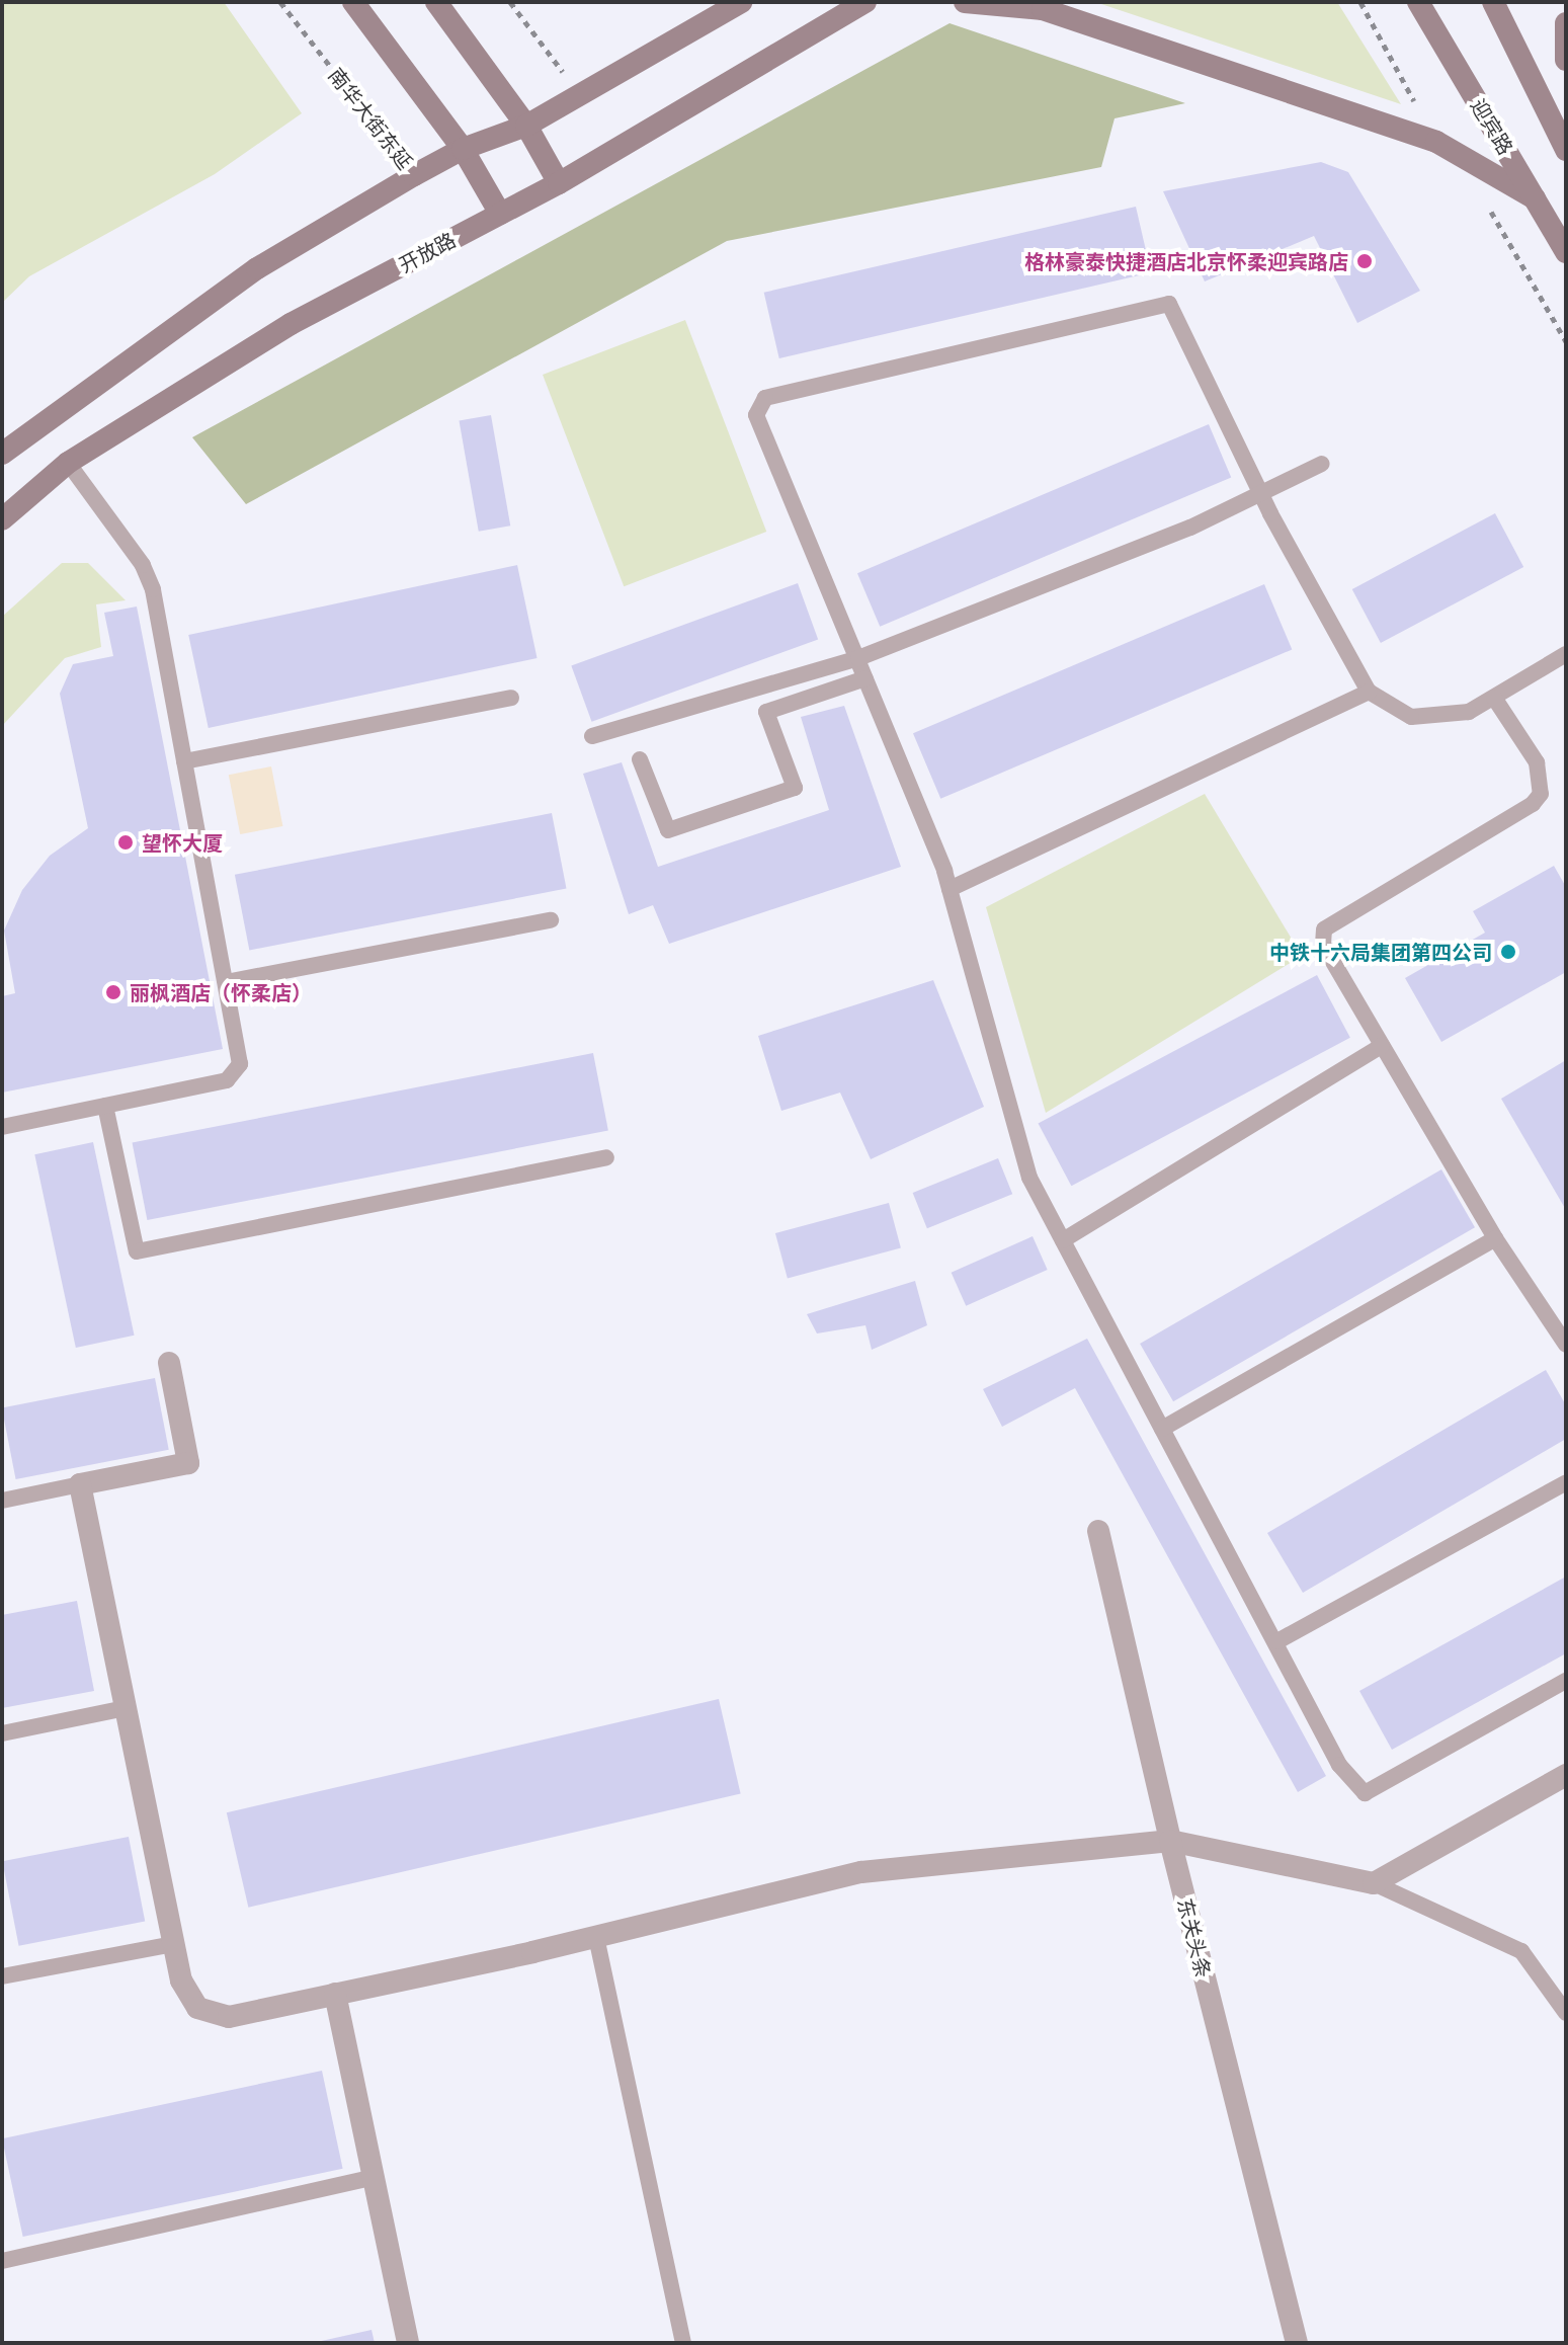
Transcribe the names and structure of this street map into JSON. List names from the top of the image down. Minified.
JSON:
{"streets":{"main road":["迎宾路","开放路"],"street":["东关头条"],"path":["南华大街东延"]},"places":["格林豪泰快捷酒店北京怀柔迎宾路店","望怀大厦","中铁十六局集团第四公司","丽枫酒店（怀柔店）"]}
